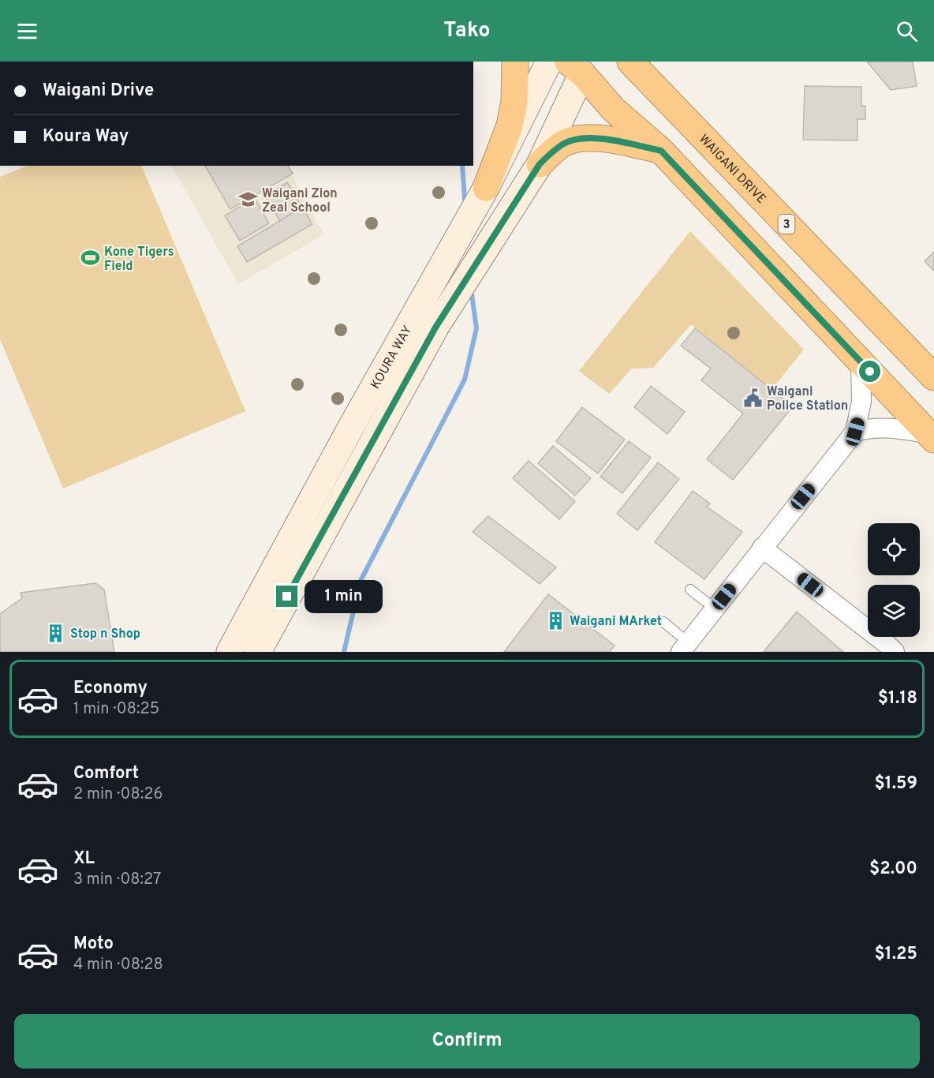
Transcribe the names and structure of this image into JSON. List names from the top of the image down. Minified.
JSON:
{"streets":{"highway":["WAIGANI DRIVE","3"],"main road":["KOURA WAY"]},"places":{"school or university":["Waigani Zion Zeal School"],"sports":["Kone Tigers Field"],"public building":["Waigani Police Station"],"building":["Waigani MArket","Stop n Shop"]},"page":{"header":"Tako","banner":["Waigani Drive","Koura Way"],"bubble":"1 min","list":[{"name":"Economy","note":"1 min · 08:25","value":"$1.18"},{"name":"Comfort","note":"2 min · 08:26","value":"$1.59"},{"name":"XL","note":"3 min · 08:27","value":"$2.00"},{"name":"Moto","note":"4 min · 08:28","value":"$1.25"}],"buttons":"Confirm"}}
